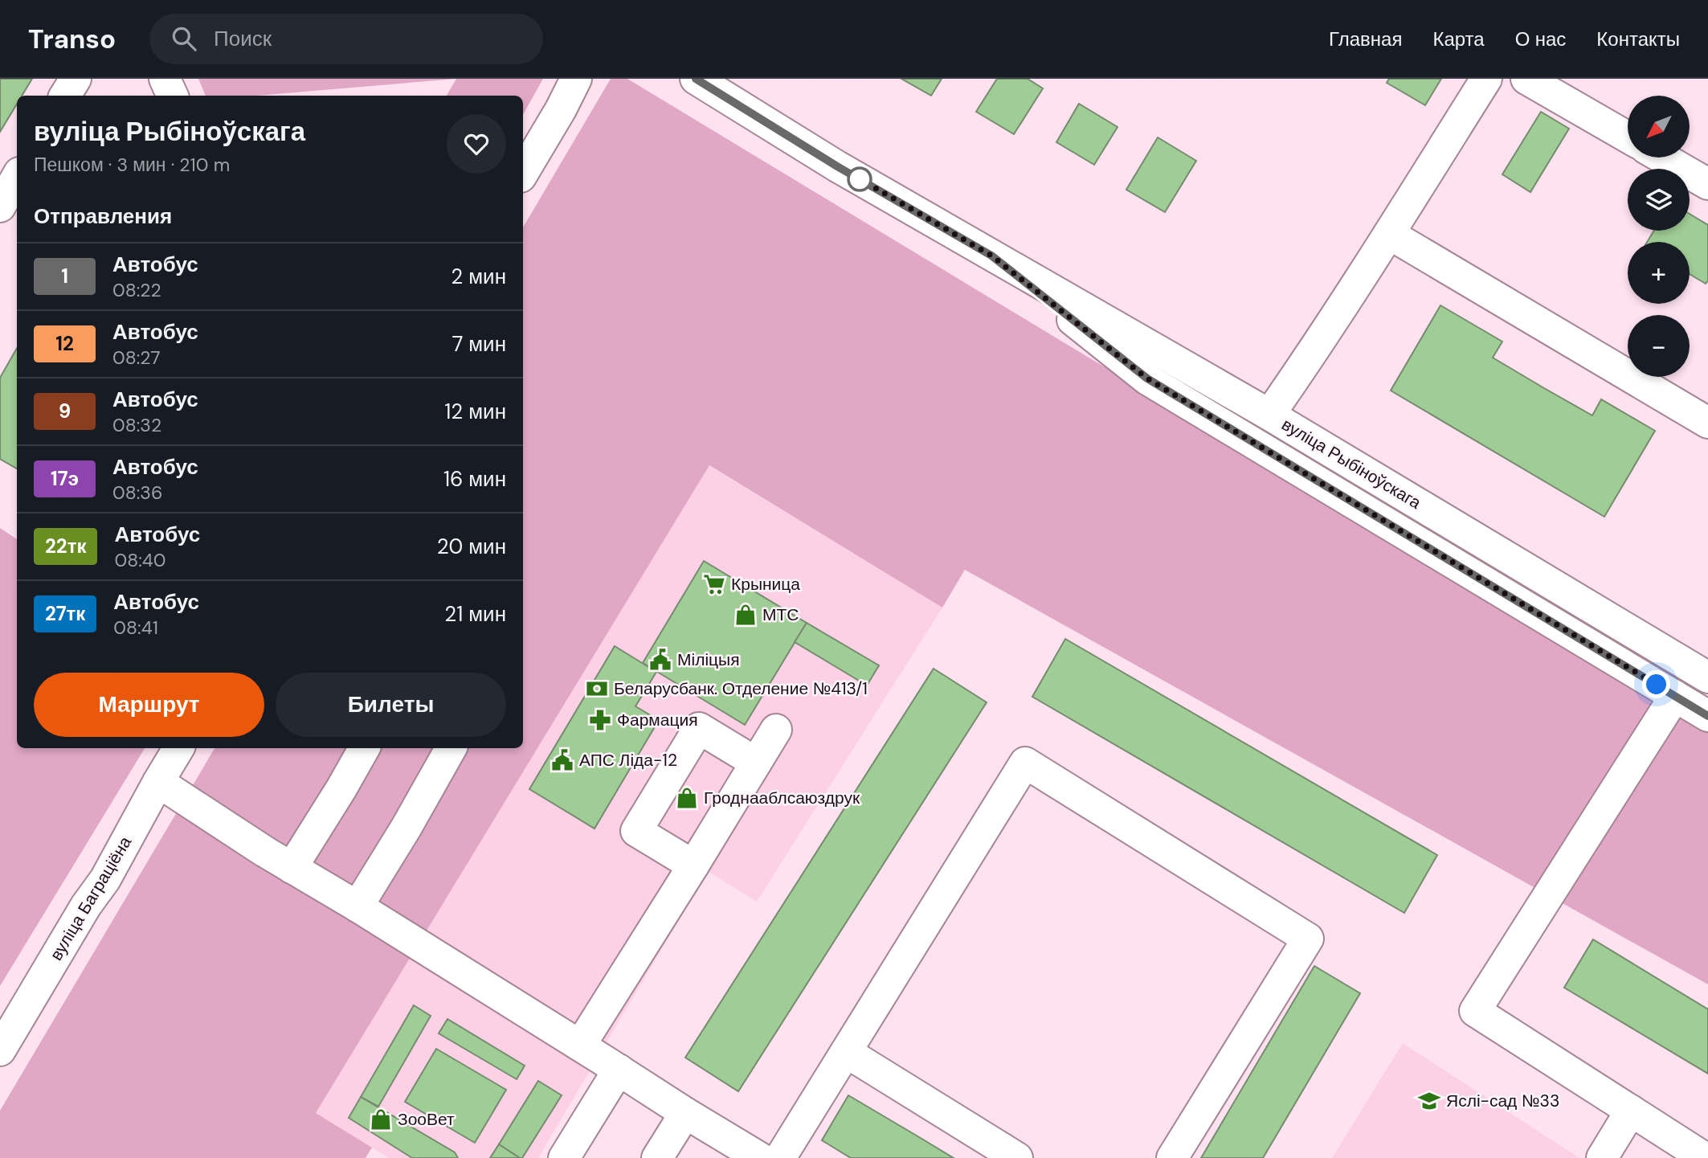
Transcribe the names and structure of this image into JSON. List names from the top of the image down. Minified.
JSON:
{"streets":{"street":["вуліца Рыбіноўскага","вуліца Баграціёна"]},"places":{"supermarket":["Крыница"],"shop":["МТС","Гроднааблсаюздрук","ЗооВет"],"public building":["Міліцыя","АПС Ліда-12"],"bank":["Беларусбанк. Отделение №413/1"],"pharmacy":["Фармация"],"school or university":["Яслі-сад №33"]},"lines":["bus line 1"],"north":"bottom left","page":{"header":"Transo","search":"Поиск","nav":["Главная","Карта","О нас","Контакты"],"map_buttons":["+","−"],"heading":[["вуліца Рыбіноўскага","Пешком · 3 мин · 210 m"],"Отправления"],"list":[{"mark":"1","name":"Автобус","note":"08:22","value":"2 мин"},{"mark":"12","name":"Автобус","note":"08:27","value":"7 мин"},{"mark":"9","name":"Автобус","note":"08:32","value":"12 мин"},{"mark":"17э","name":"Автобус","note":"08:36","value":"16 мин"},{"mark":"22тк","name":"Автобус","note":"08:40","value":"20 мин"},{"mark":"27тк","name":"Автобус","note":"08:41","value":"21 мин"}],"buttons":["Маршрут","Билеты"]}}
